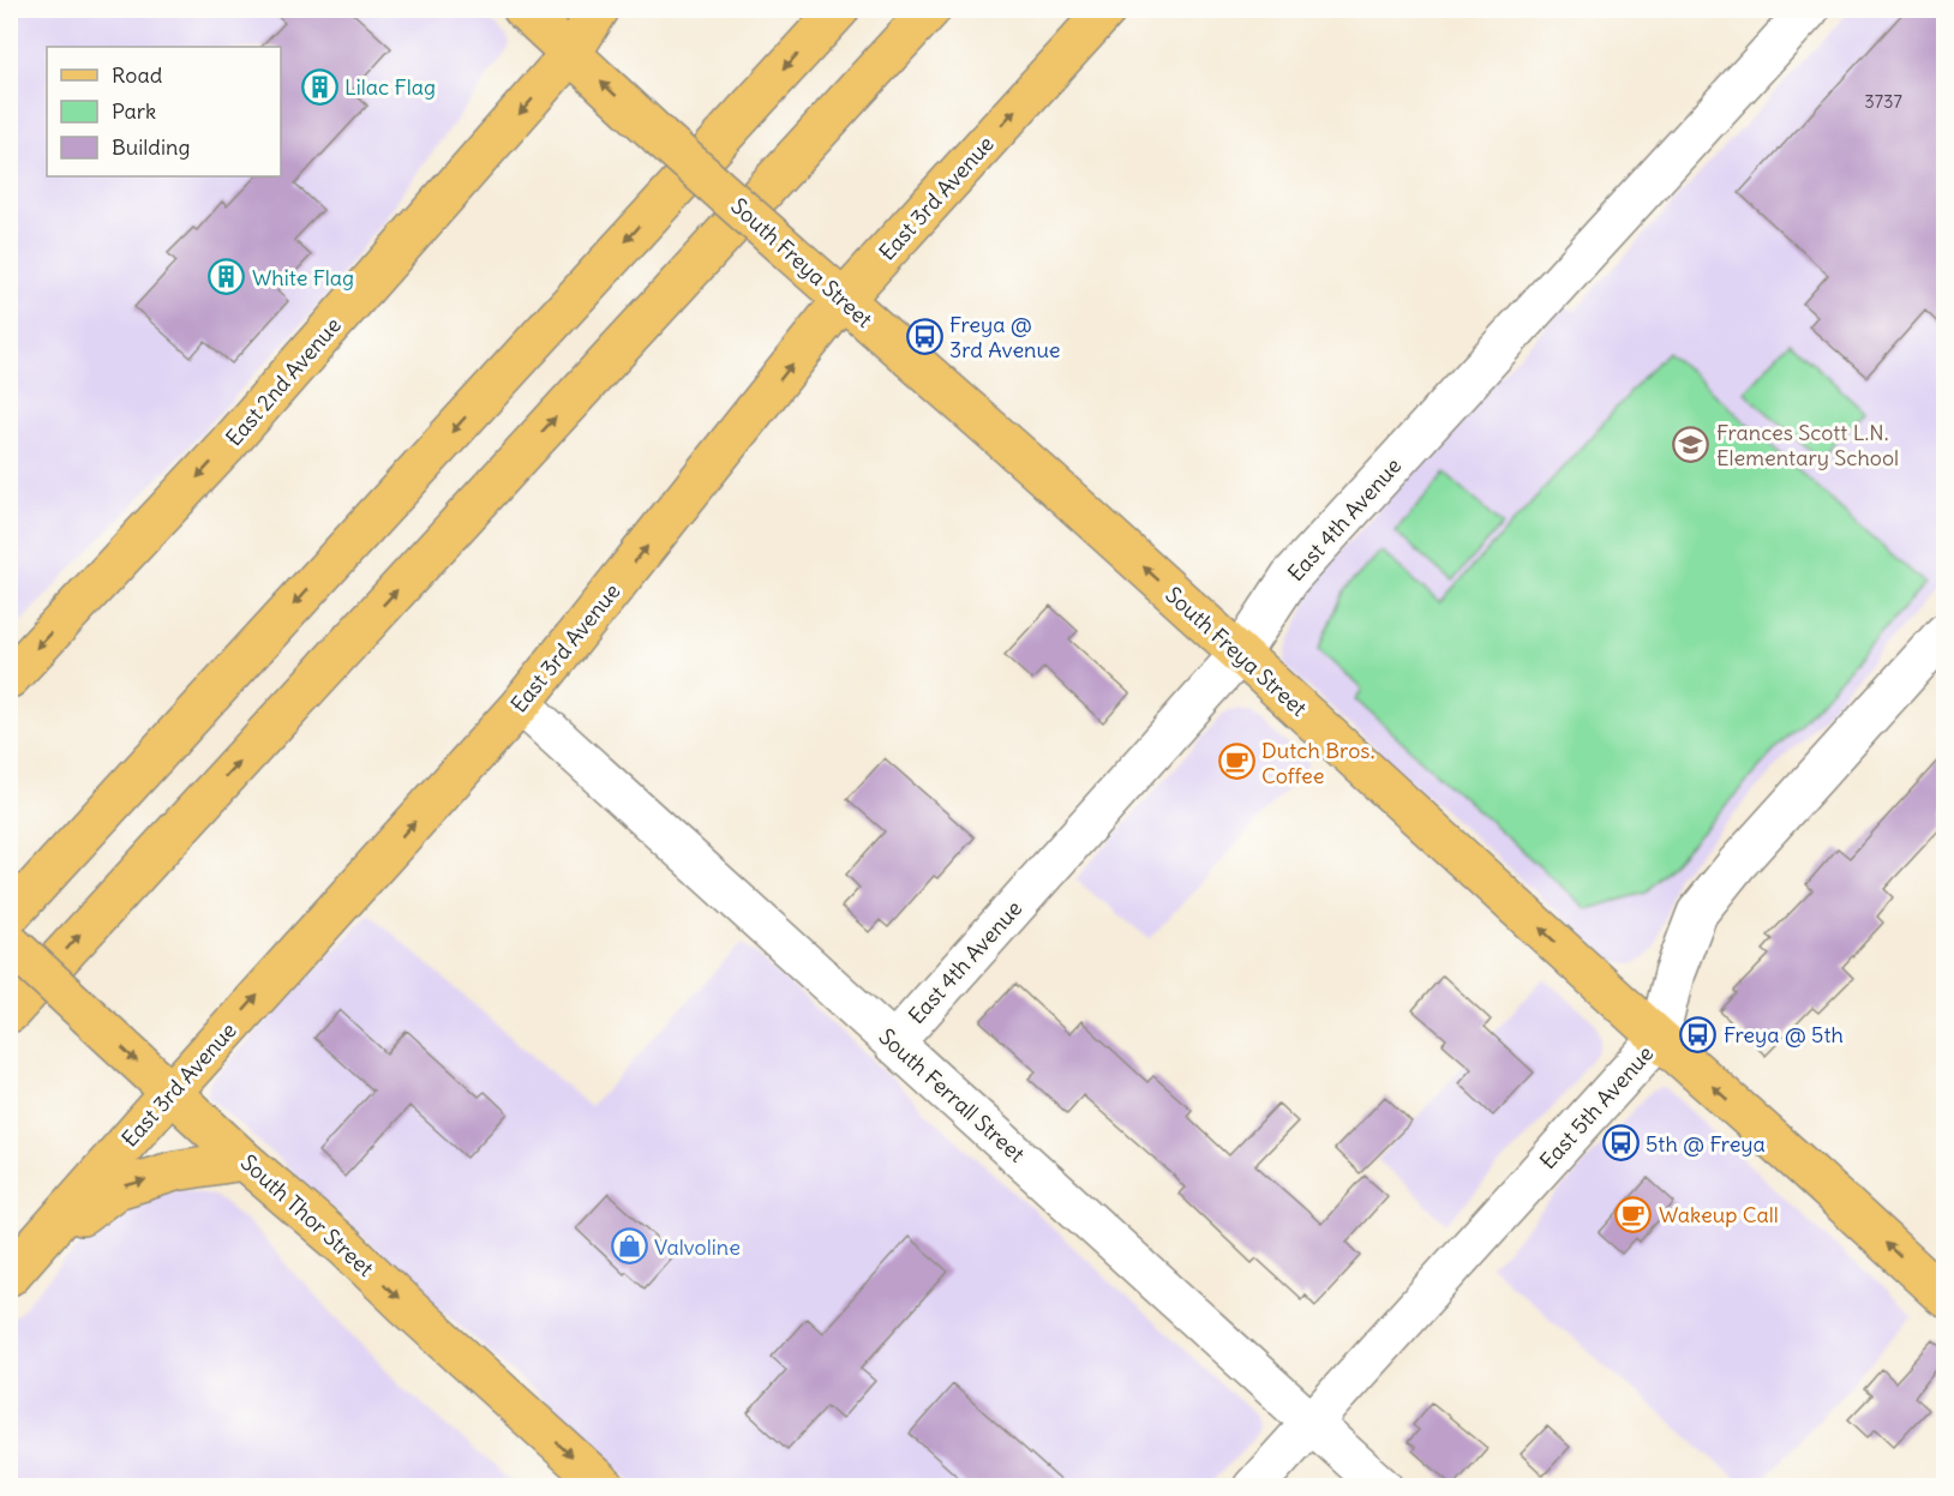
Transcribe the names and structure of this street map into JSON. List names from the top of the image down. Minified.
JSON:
{"streets":{"main road":["East 3rd Avenue","South Freya Street","East 2nd Avenue","South Thor Street"],"street":["East 4th Avenue","South Ferrall Street","East 5th Avenue"]},"crossings":[["East 3rd Avenue","South Freya Street"],["East 3rd Avenue","South Ferrall Street"],["East 3rd Avenue","South Thor Street"],["South Freya Street","East 2nd Avenue"],["South Freya Street","East 4th Avenue"],["South Freya Street","East 5th Avenue"],["East 4th Avenue","South Ferrall Street"],["South Ferrall Street","East 5th Avenue"]],"one_way":["South Freya Street","South Thor Street"],"places":{"building":["Lilac Flag","White Flag"],"bus stop":["Freya @ 3rd Avenue","Freya @ 5th","5th @ Freya"],"school or university":["Frances Scott L.N. Elementary School"],"cafe":["Dutch Bros. Coffee","Wakeup Call"],"shop":["Valvoline"]},"house_numbers":["3737"],"legend":["Road","Park","Building"]}
